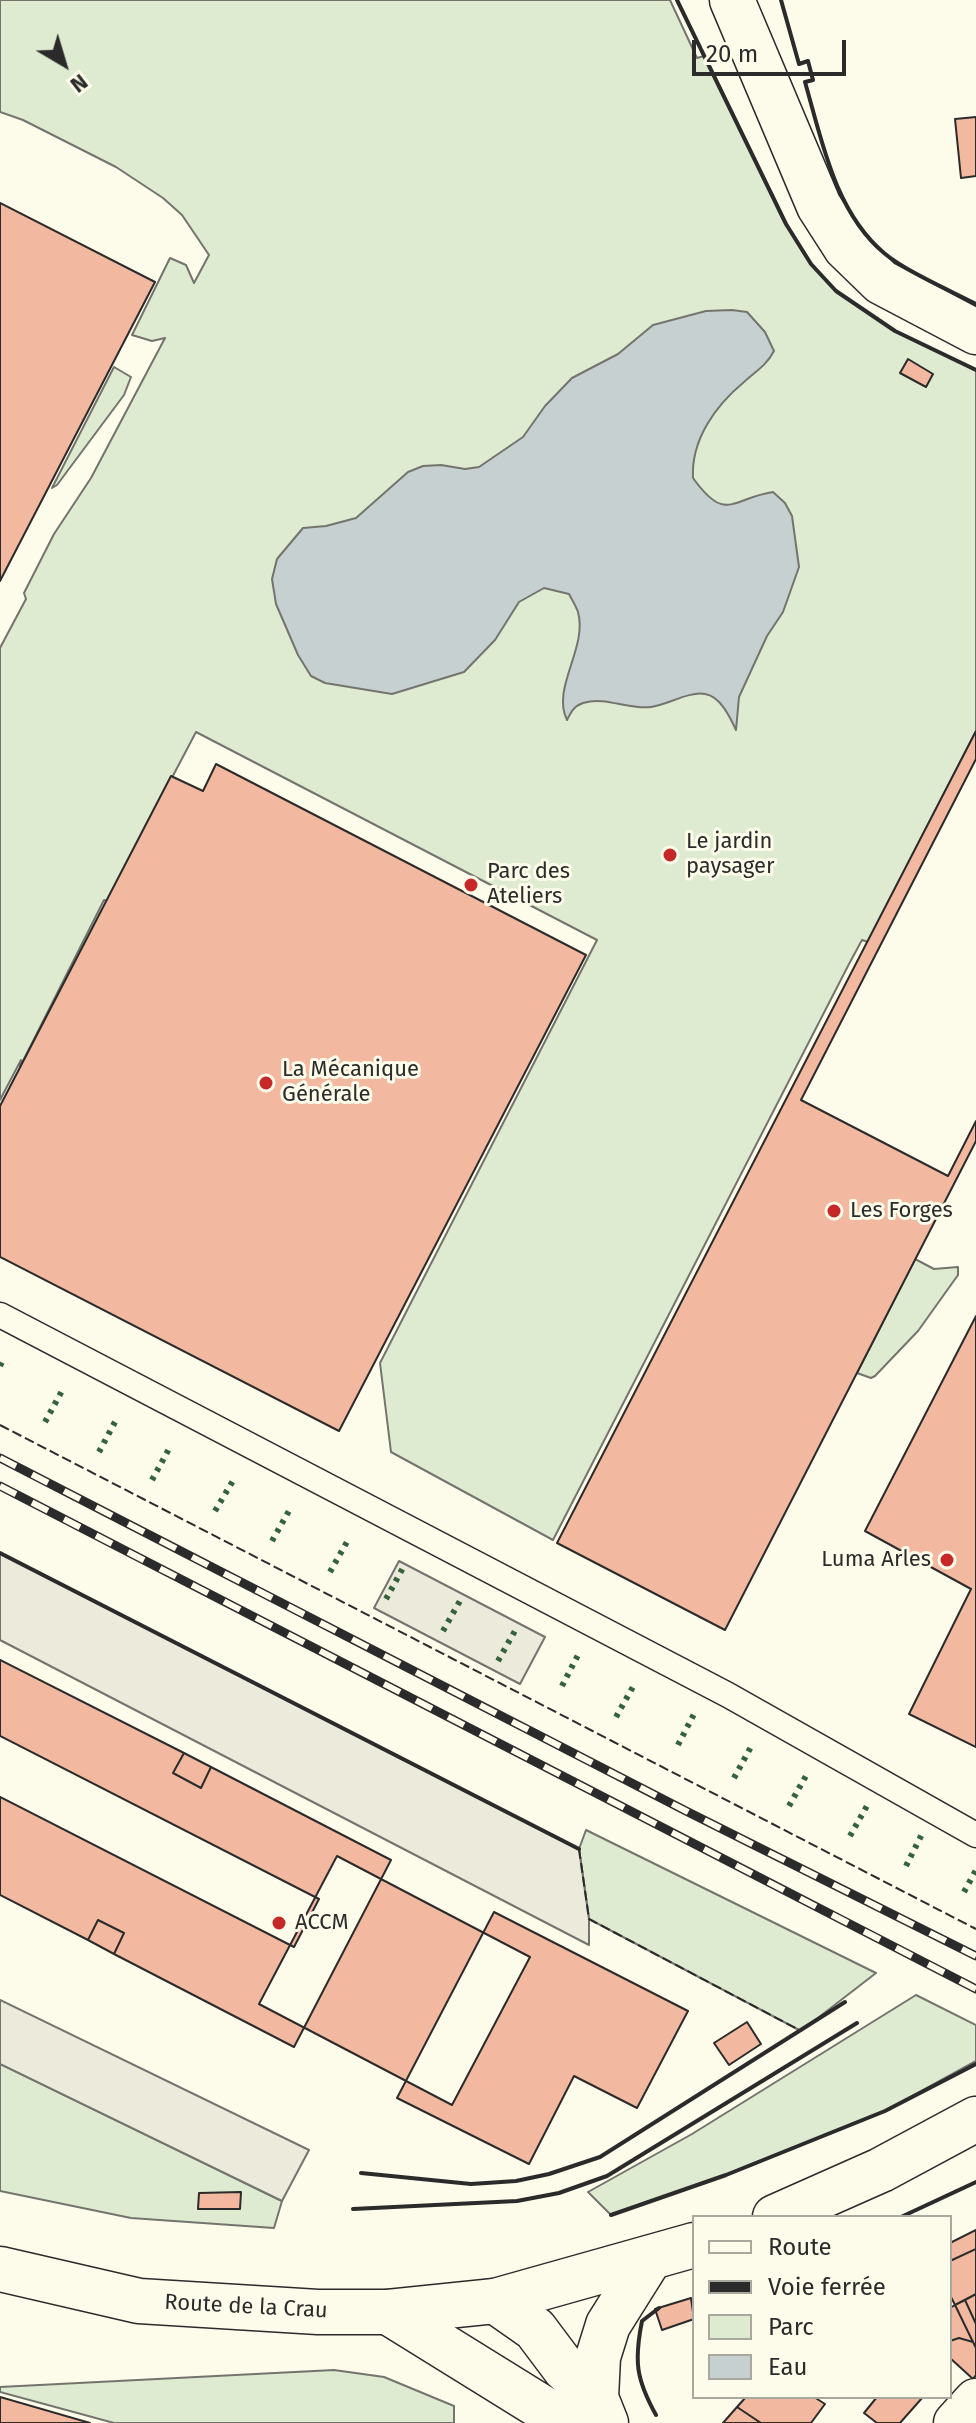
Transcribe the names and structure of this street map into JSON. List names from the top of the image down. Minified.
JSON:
{"streets":{"street":["Route de la Crau"]},"places":["Le jardin paysager","Parc des Ateliers","La Mécanique Générale","Les Forges","Luma Arles","ACCM"],"legend":["Route","Voie ferrée","Parc","Eau"],"scale_bar":"20 m","north":"bottom right"}
